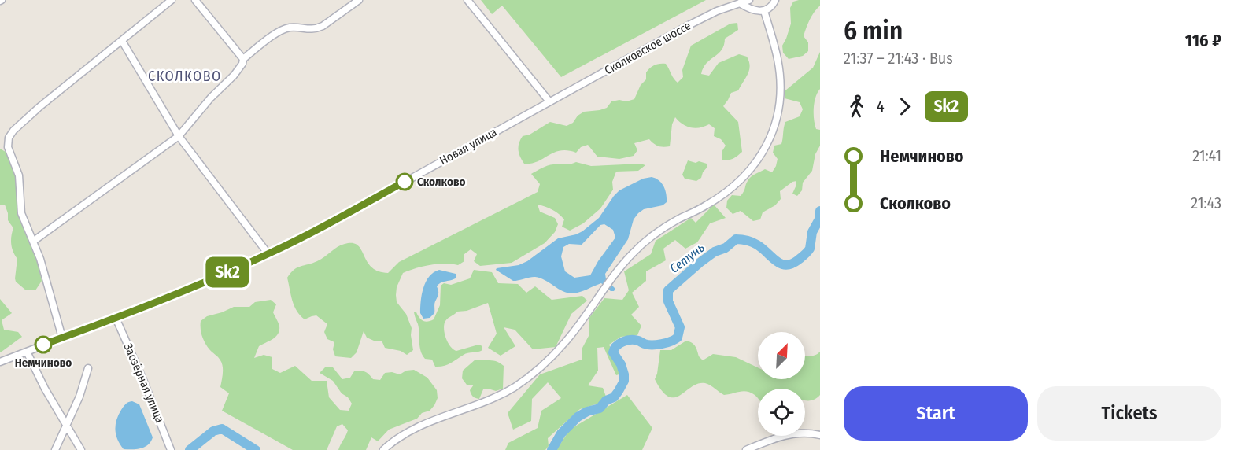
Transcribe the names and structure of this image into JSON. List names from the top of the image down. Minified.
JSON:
{"streets":{"street":["Сколковское шоссе","Новая улица","Заозёрная улица"]},"crossings":[["Сколковское шоссе","Новая улица"],["Новая улица","Заозёрная улица"]],"districts":["СКОЛКОВО"],"water":["Сетунь"],"places":["Сколково","Немчиново"],"lines":["bus line Sk2"],"north":"top right","page":{"on_map":"Sk2","heading":["6 min","21:37 – 21:43 · Bus","116 ₽"],"legs":["4","Sk2"],"list":[{"name":"Немчиново","value":"21:41"},{"name":"Сколково","value":"21:43"}],"buttons":["Start","Tickets"]}}
